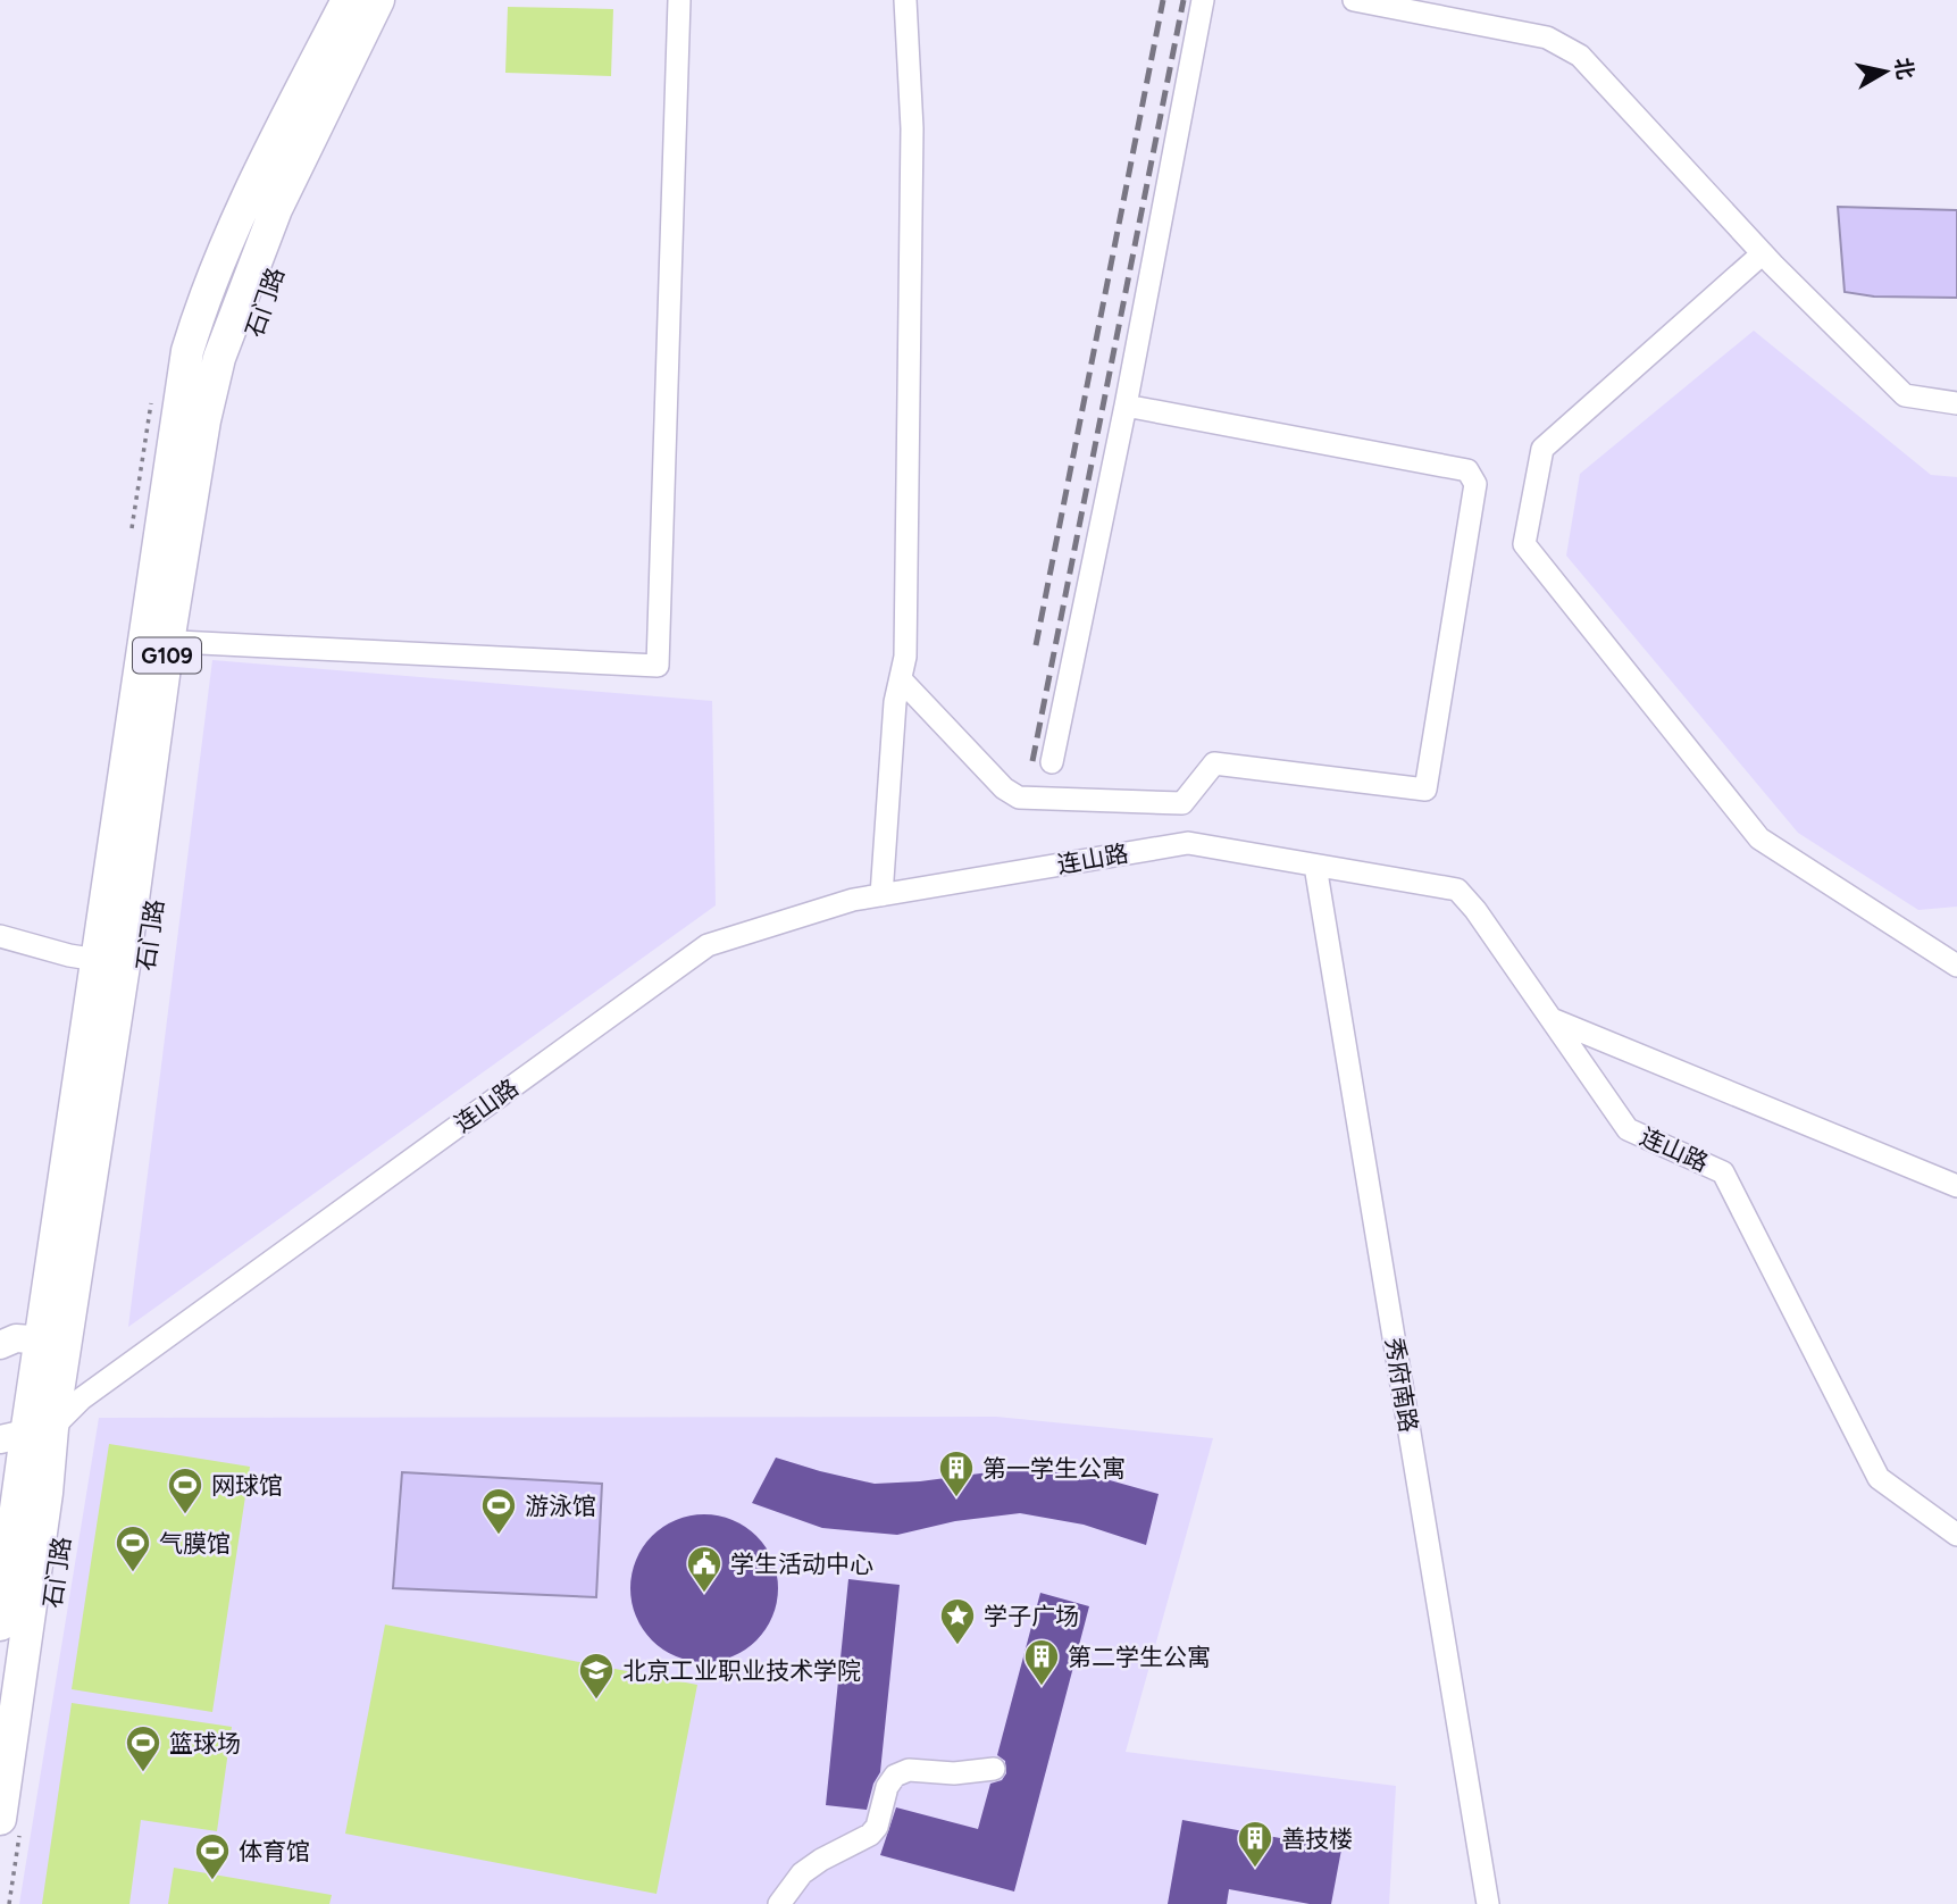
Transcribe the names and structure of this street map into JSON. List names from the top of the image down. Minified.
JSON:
{"streets":{"highway":["石门路","G109"],"street":["连山路","秀府南路"]},"crossings":[["石门路","连山路"],["连山路","秀府南路"]],"places":{"building":["第一学生公寓","第二学生公寓","善技楼"],"sports":["网球馆","游泳馆","气膜馆","篮球场","体育馆"],"public building":["学生活动中心"],"place":["学子广场"],"school or university":["北京工业职业技术学院"]},"north":"right"}
